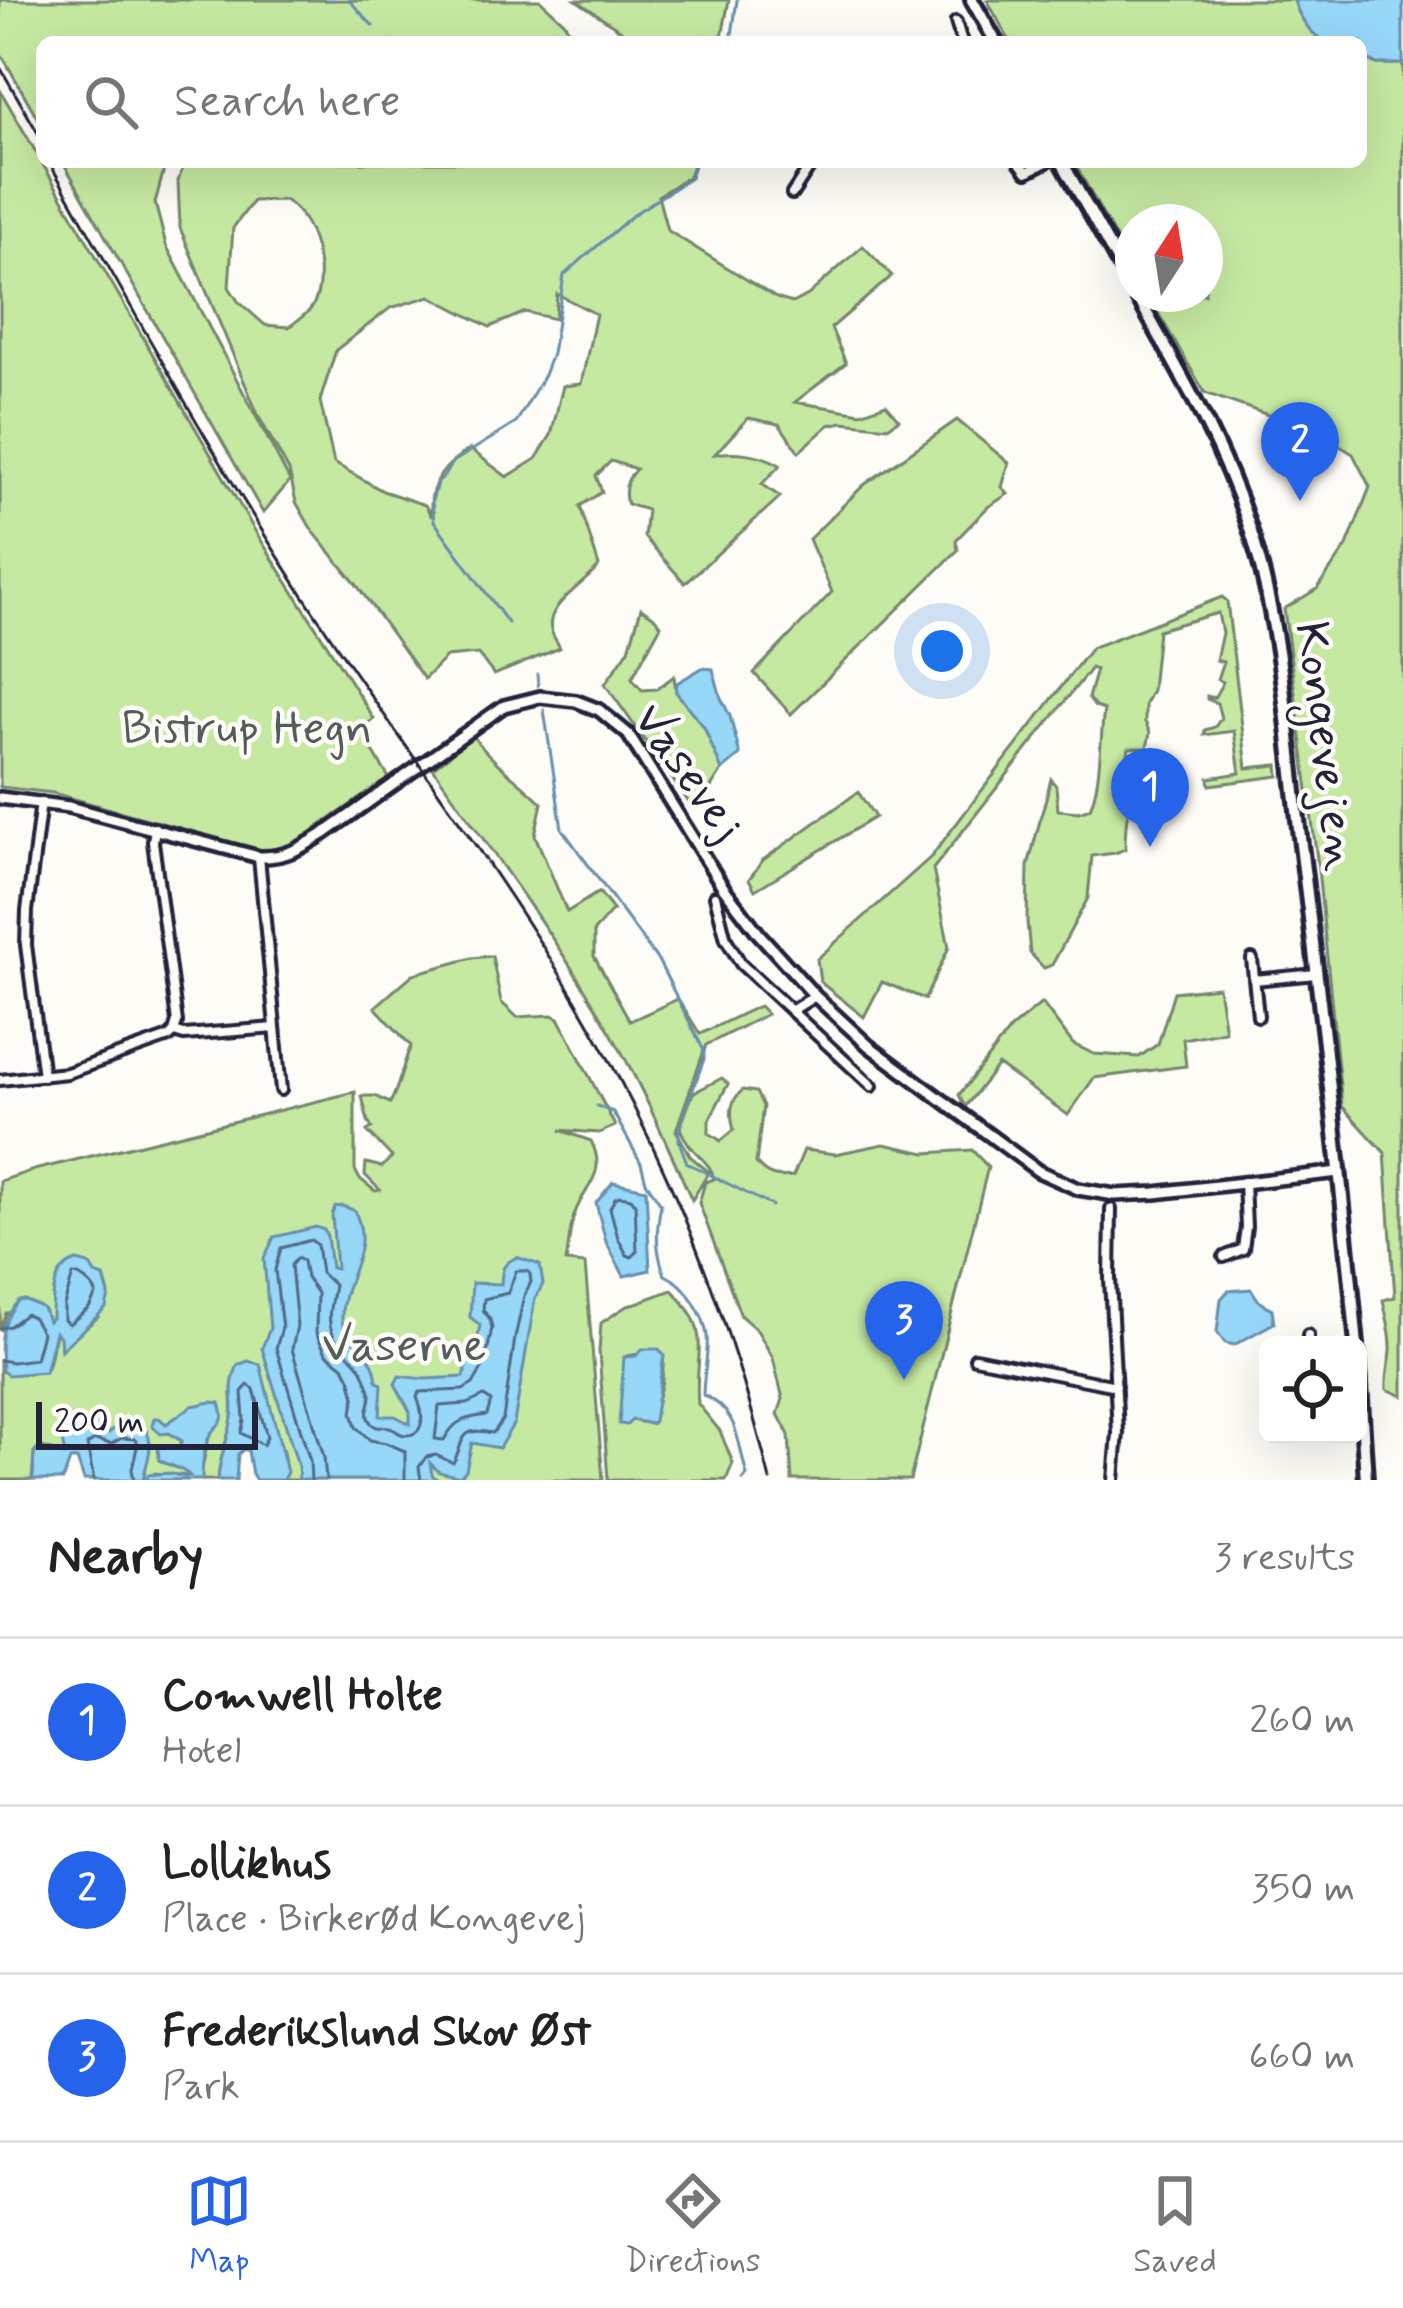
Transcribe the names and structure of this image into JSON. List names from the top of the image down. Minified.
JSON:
{"streets":{"main road":["Kongevejen"],"street":["Vasevej"]},"crossings":[["Kongevejen","Vasevej"]],"parks":["Bistrup Hegn","Vaserne"],"scale_bar":"200 m","north":"top","page":{"search":"Search here","pins":["2","1","3"],"scale":"200 m","heading":["Nearby","3 results"],"list":[{"mark":"1","name":"Comwell Holte","note":"Hotel","value":"260 m"},{"mark":"2","name":"Lollikhus","note":"Place · Birkerød Kongevej","value":"350 m"},{"mark":"3","name":"Frederikslund Skov Øst","note":"Park","value":"660 m"}],"nav":["Map","Directions","Saved"]}}
